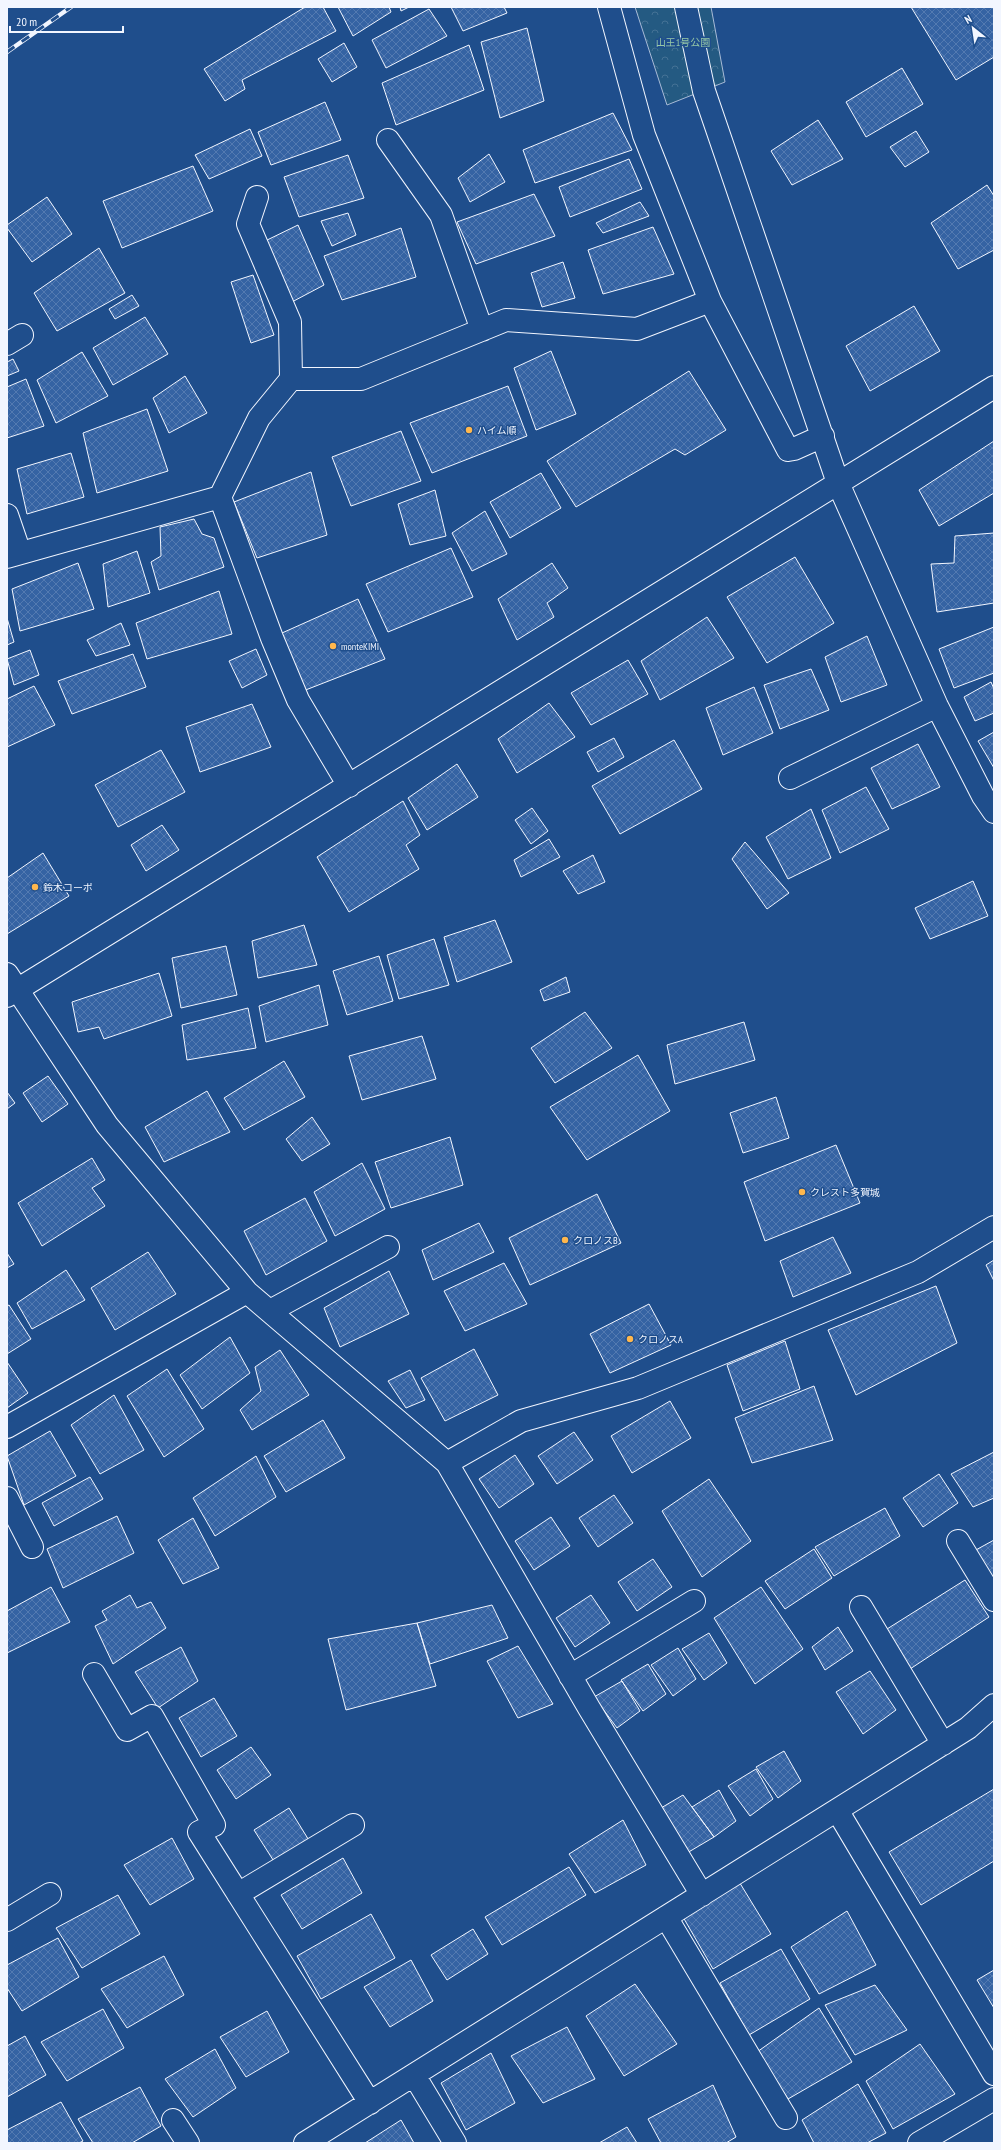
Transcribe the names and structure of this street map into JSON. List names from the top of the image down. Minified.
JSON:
{"parks":["山王1号公園"],"places":["ハイム順","monteKIMI","鈴木コーポ","クレスト多賀城","クロノスB","クロノスA"],"scale_bar":"20 m","north":"top left"}
